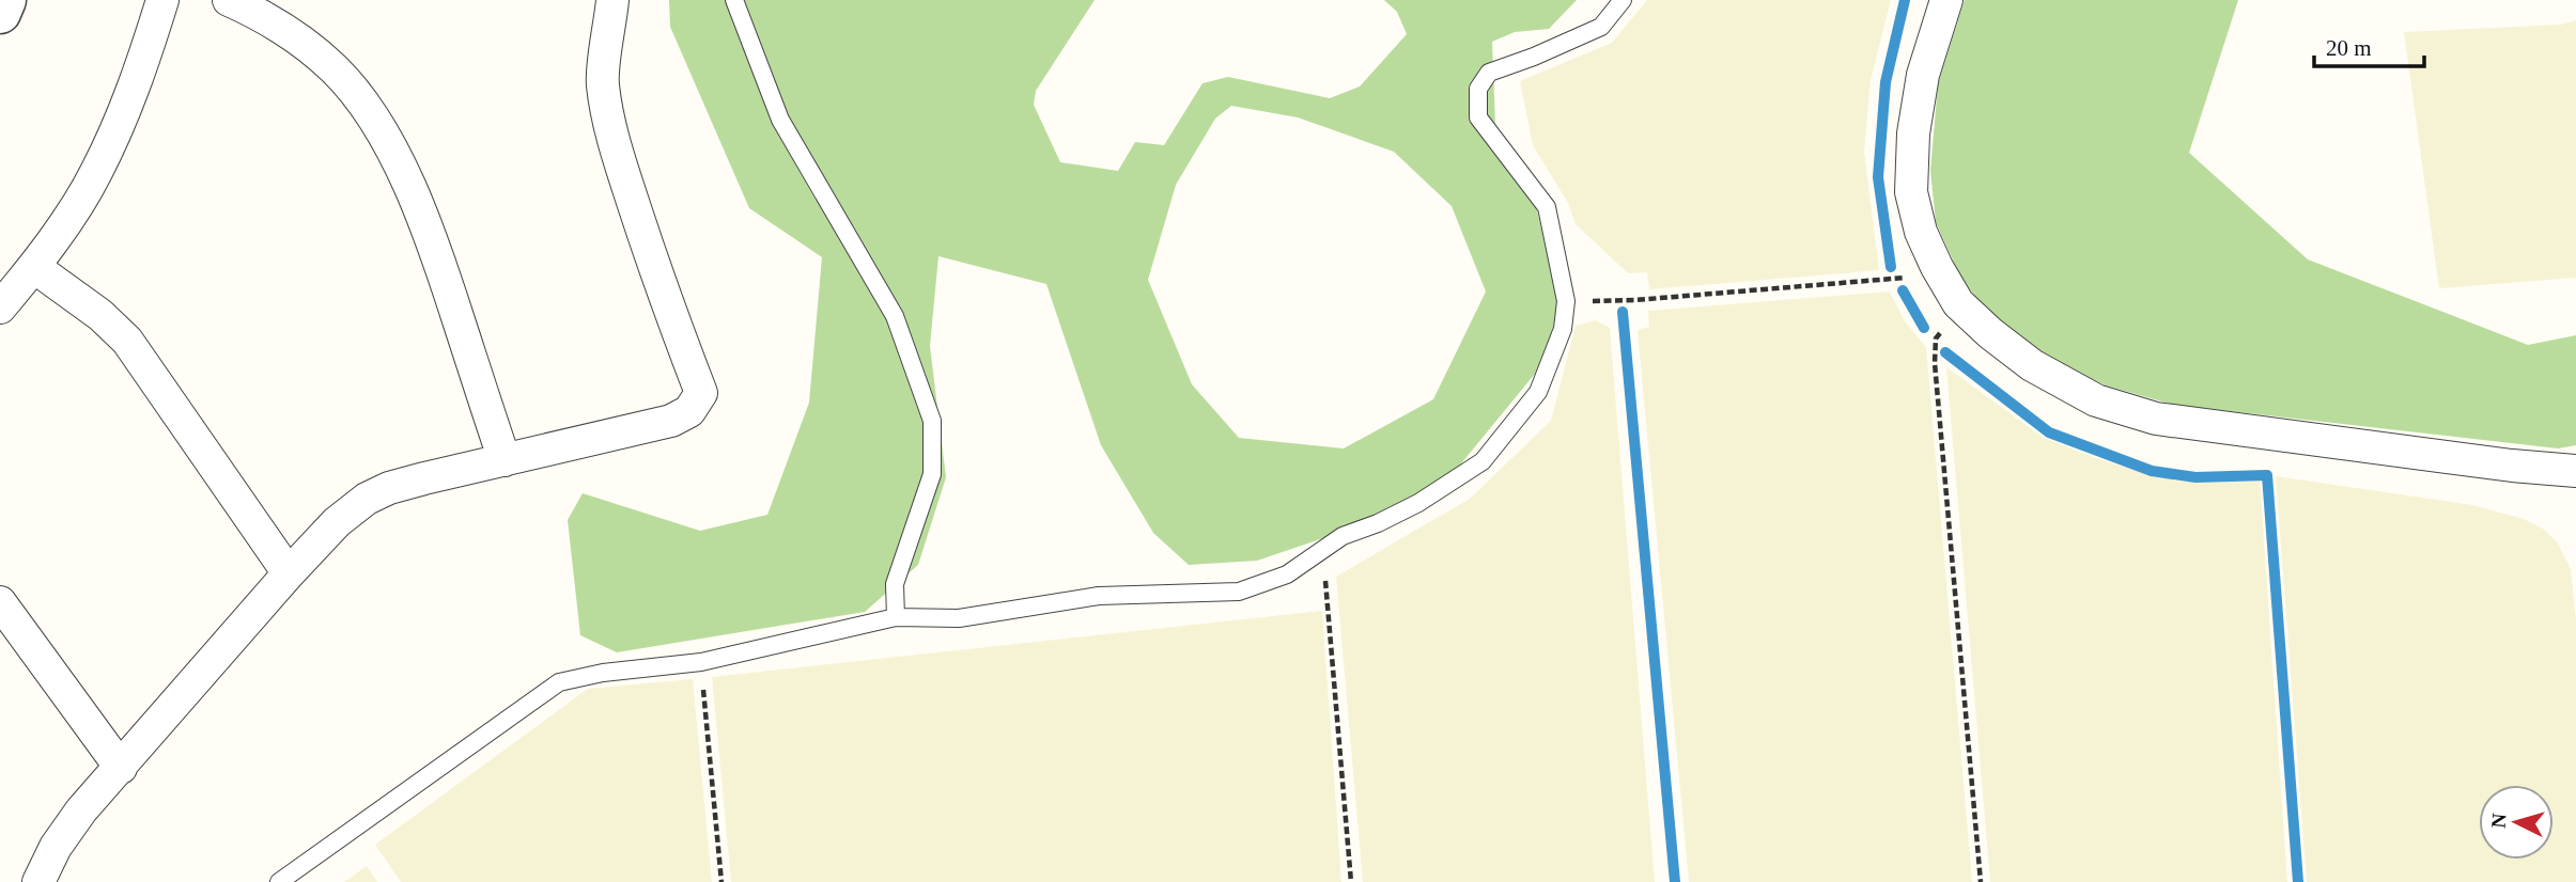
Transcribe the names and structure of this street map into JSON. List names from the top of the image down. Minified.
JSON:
{"scale_bar":"20 m","north":"left"}
